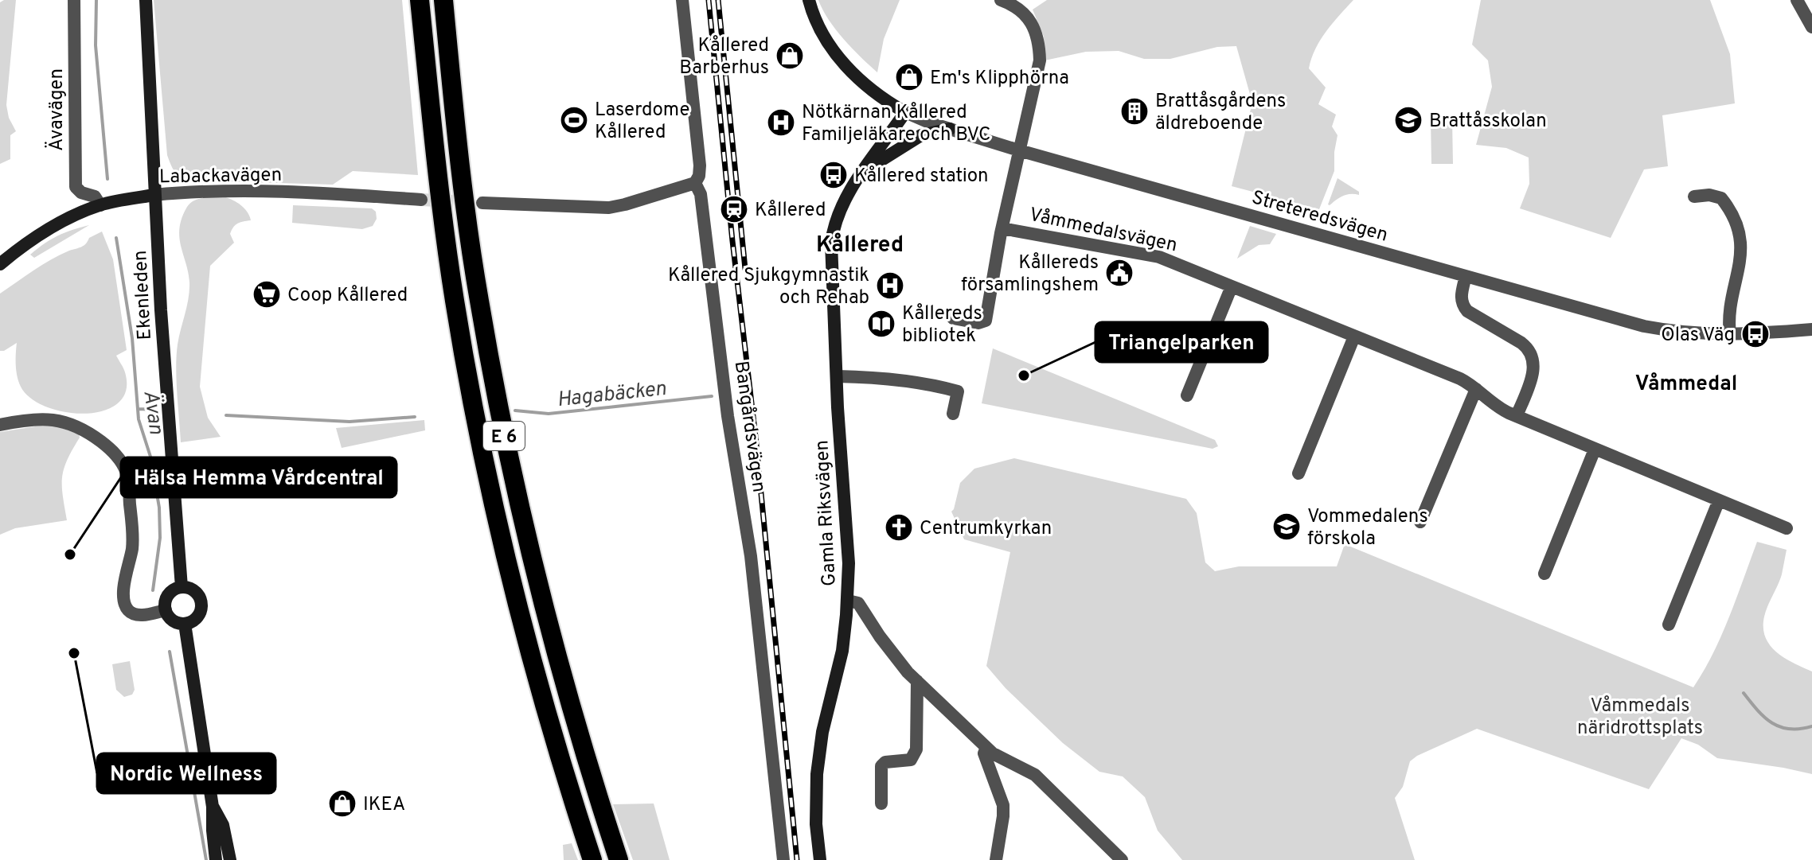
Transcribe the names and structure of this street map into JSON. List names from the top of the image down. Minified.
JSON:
{"streets":{"highway":["E 6"],"street":["Ävavägen","Labackavägen","Streteredsvägen","Våmmedalsvägen","Ekenleden","Bangårdsvägen","Gamla Riksvägen"]},"crossings":[["Ävavägen","Labackavägen"],["Labackavägen","Ekenleden"],["Streteredsvägen","Våmmedalsvägen"],["Streteredsvägen","Gamla Riksvägen"]],"districts":["Kållered","Våmmedal"],"water":["Hagabäcken","Ävan"],"parks":["Våmmedals näridrottsplats"],"places":{"shop":["Kållered Barberhus","Em's Klipphörna","IKEA"],"building":["Brattåsgårdens äldreboende"],"sports":["Laserdome Kållered"],"school or university":["Brattåsskolan","Vommedalens förskola"],"hospital":["Nötkärnan Kållered Familjeläkare och BVC","Kållered Sjukgymnastik och Rehab"],"bus stop":["Kållered station","Olas Väg"],"station":["Kållered"],"public building":["Kållereds församlingshem"],"supermarket":["Coop Kållered"],"library":["Kållereds bibliotek"],"other":["Triangelparken","Hälsa Hemma Vårdcentral","Nordic Wellness"],"church":["Centrumkyrkan"]}}
